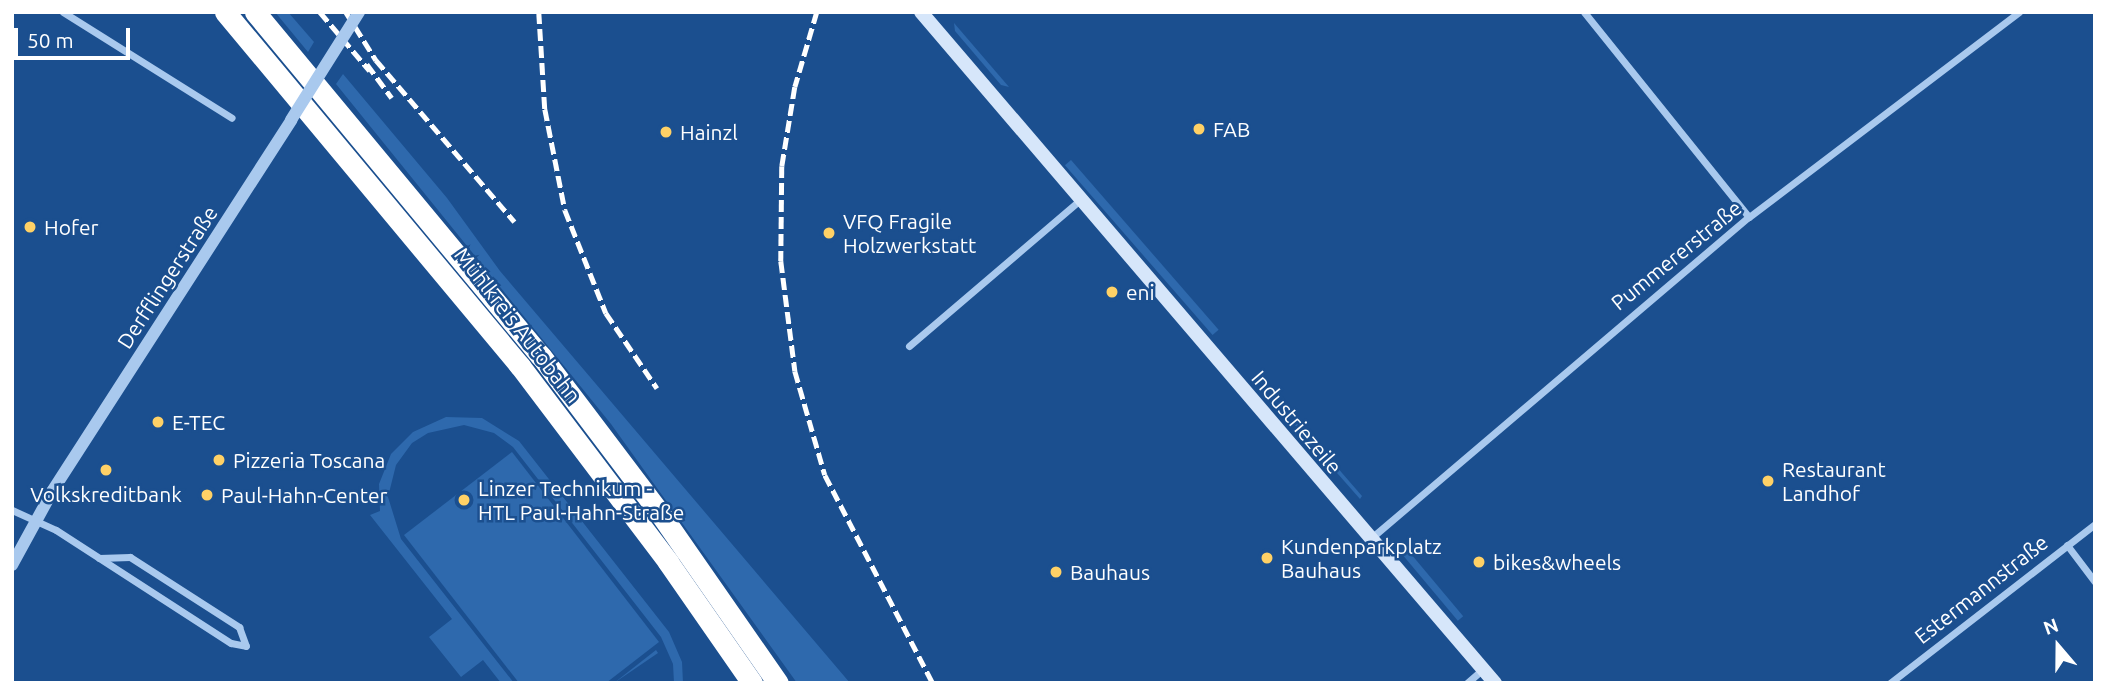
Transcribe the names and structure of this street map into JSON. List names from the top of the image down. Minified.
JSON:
{"streets":{"highway":["Mühlkreis Autobahn"],"main road":["Industriezeile"],"street":["Pummererstraße","Derfflingerstraße","Estermannstraße"]},"crossings":[["Pummererstraße","Industriezeile"]],"places":["FAB","Hainzl","Hofer","VFQ Fragile Holzwerkstatt","eni","E-TEC","Pizzeria Toscana","Volkskreditbank","Restaurant Landhof","Paul-Hahn-Center","Linzer Technikum - HTL Paul-Hahn-Straße","Kundenparkplatz Bauhaus","bikes&wheels","Bauhaus"],"scale_bar":"50 m","north":"top"}
